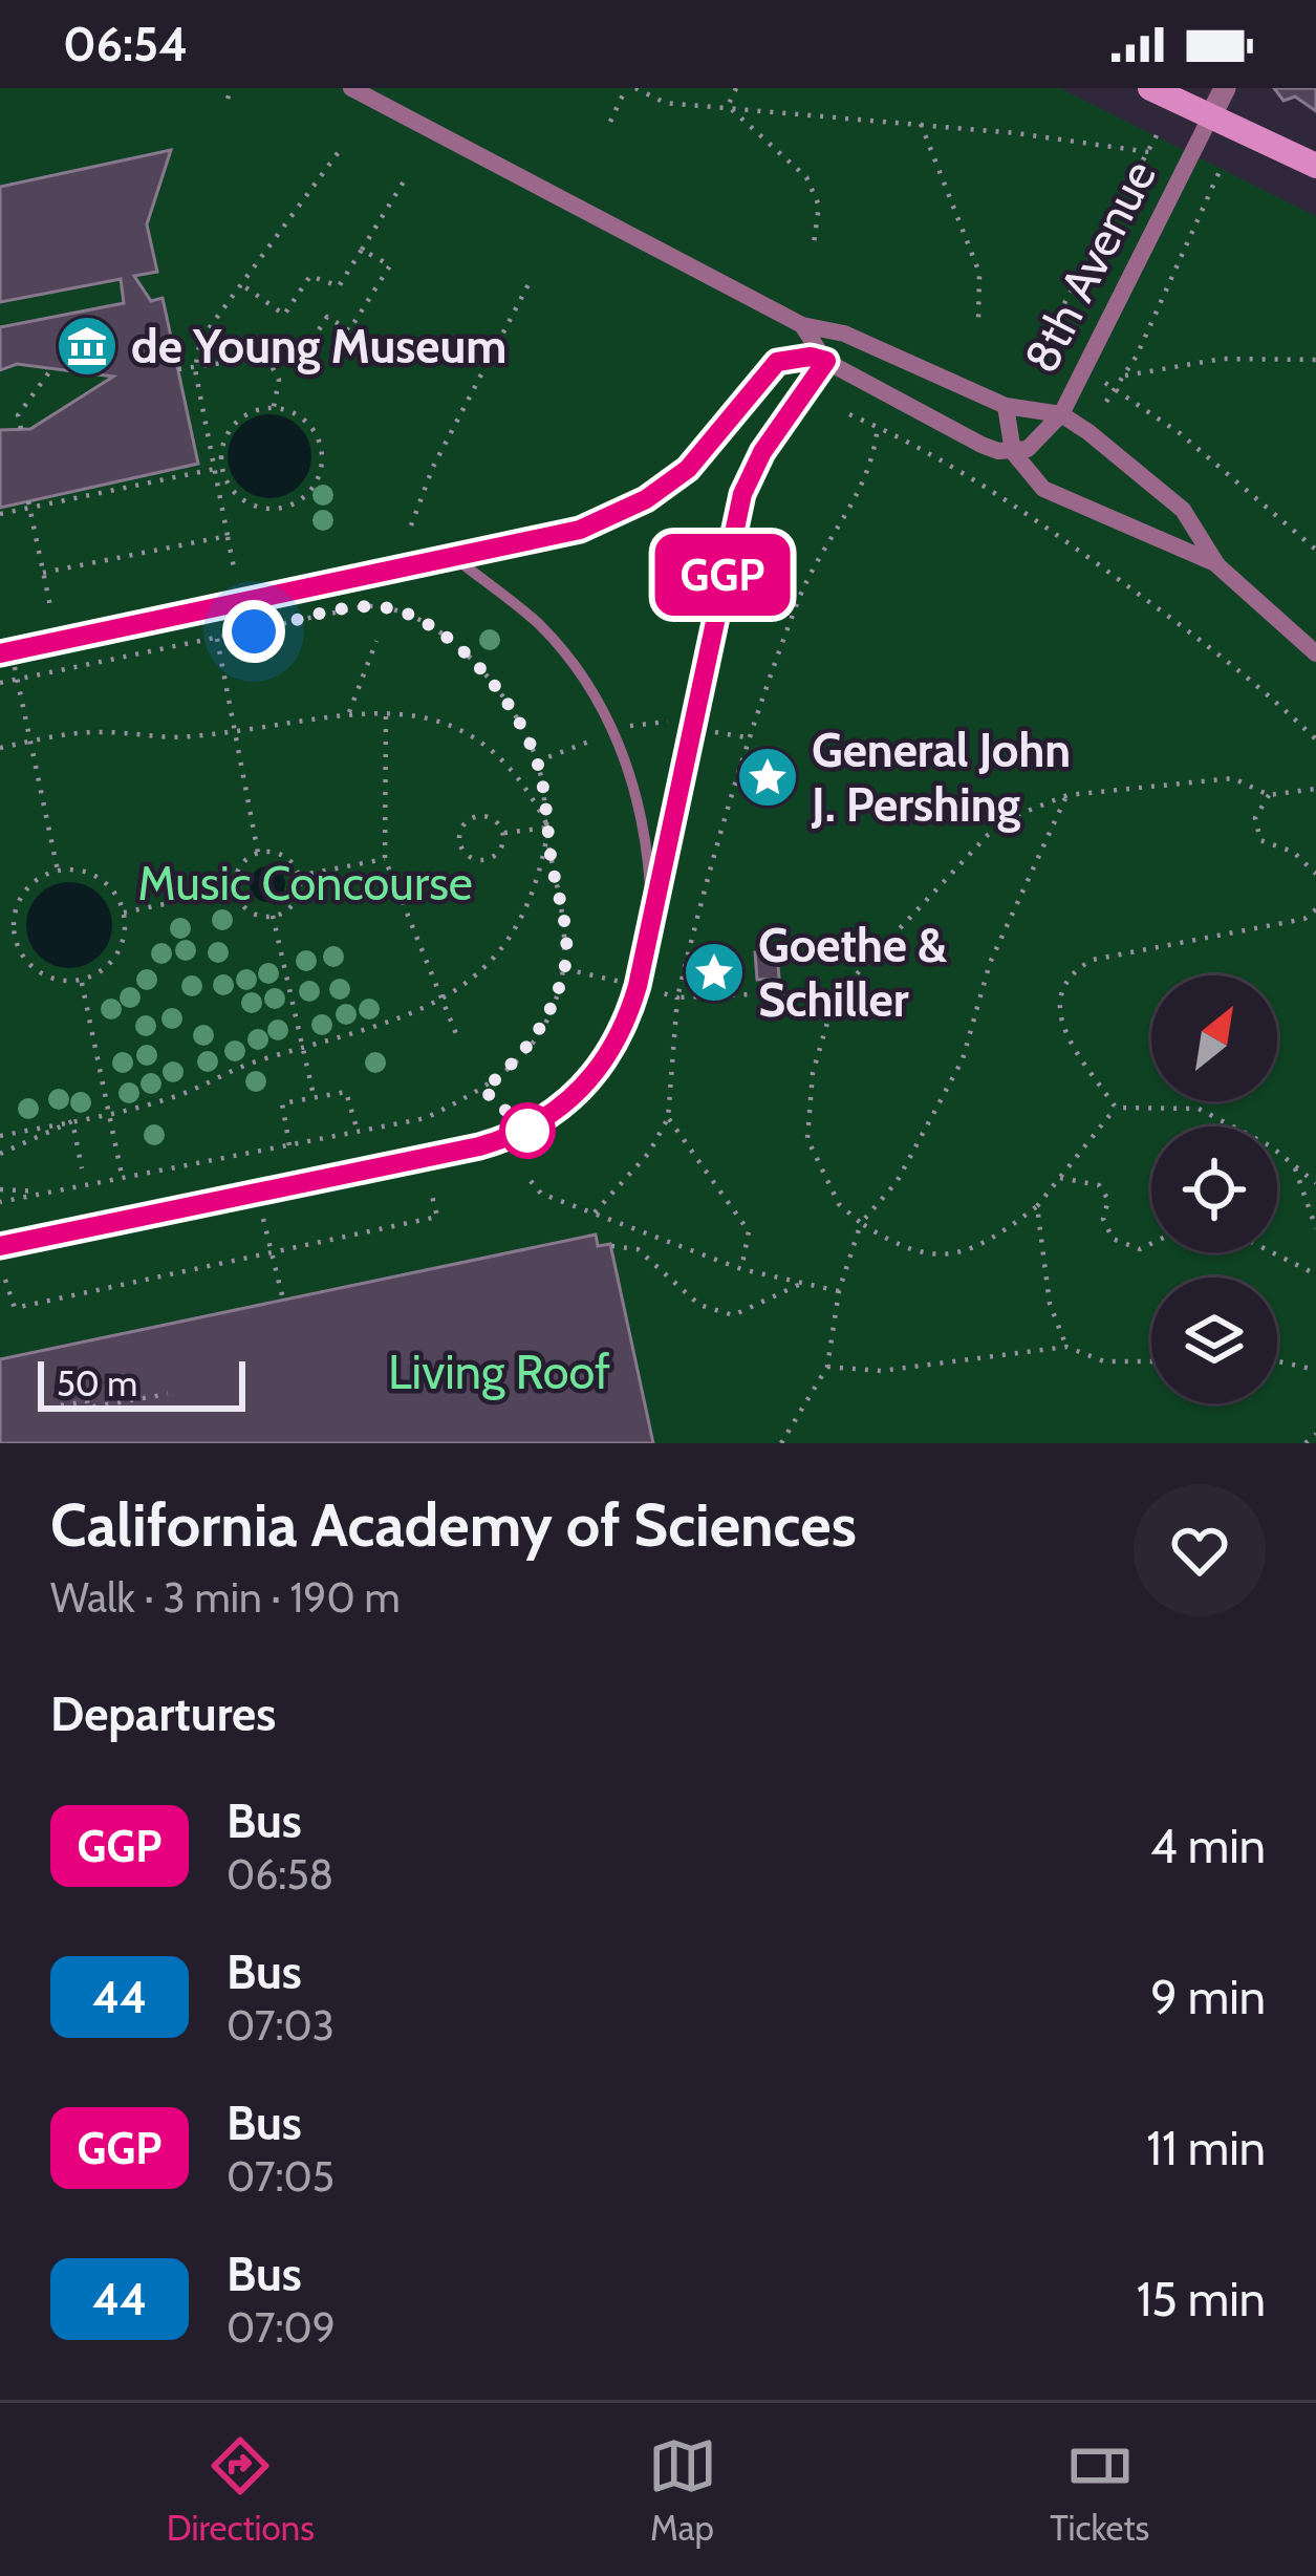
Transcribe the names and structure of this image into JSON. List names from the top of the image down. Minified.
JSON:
{"streets":{"street":["8th Avenue"]},"parks":["Music Concourse","Living Roof"],"places":{"museum":["de Young Museum"],"place":["General John J. Pershing","Goethe & Schiller"]},"lines":["bus line GGP"],"scale_bar":"50 m","north":"top right","page":{"status":"06:54","on_map":"GGP","scale":"50 m","heading":[["California Academy of Sciences","Walk · 3 min · 190 m"],"Departures"],"list":[{"mark":"GGP","name":"Bus","note":"06:58","value":"4 min"},{"mark":"44","name":"Bus","note":"07:03","value":"9 min"},{"mark":"GGP","name":"Bus","note":"07:05","value":"11 min"},{"mark":"44","name":"Bus","note":"07:09","value":"15 min"}],"tabs":["Directions","Map","Tickets"]}}
